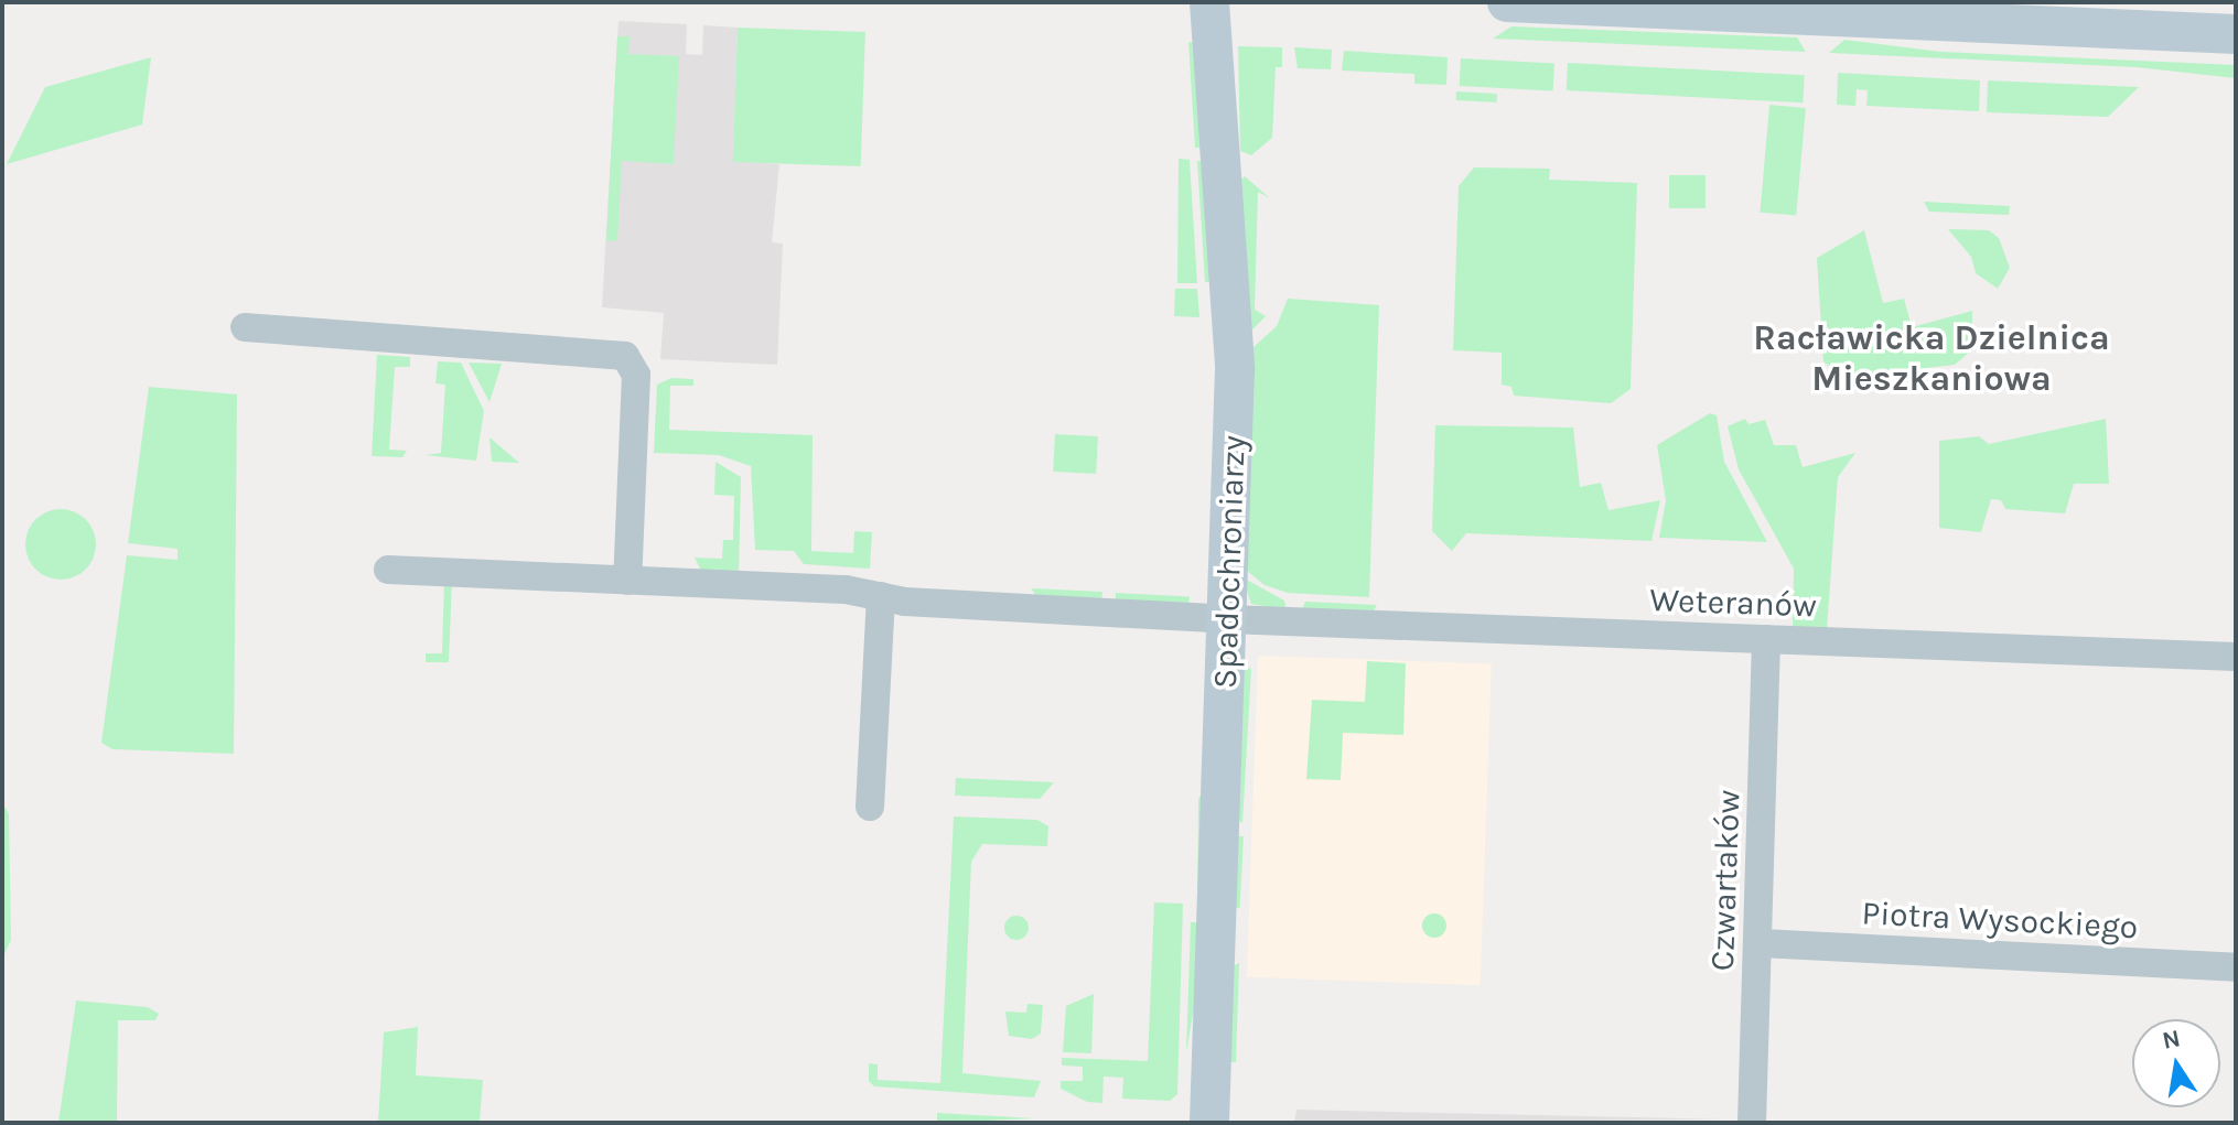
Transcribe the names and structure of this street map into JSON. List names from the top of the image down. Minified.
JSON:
{"streets":{"street":["Spadochroniarzy","Weteranów","Czwartaków","Piotra Wysockiego"]},"crossings":[["Spadochroniarzy","Weteranów"],["Weteranów","Czwartaków"],["Czwartaków","Piotra Wysockiego"]],"districts":["Racławicka Dzielnica Mieszkaniowa"],"north":"top"}
